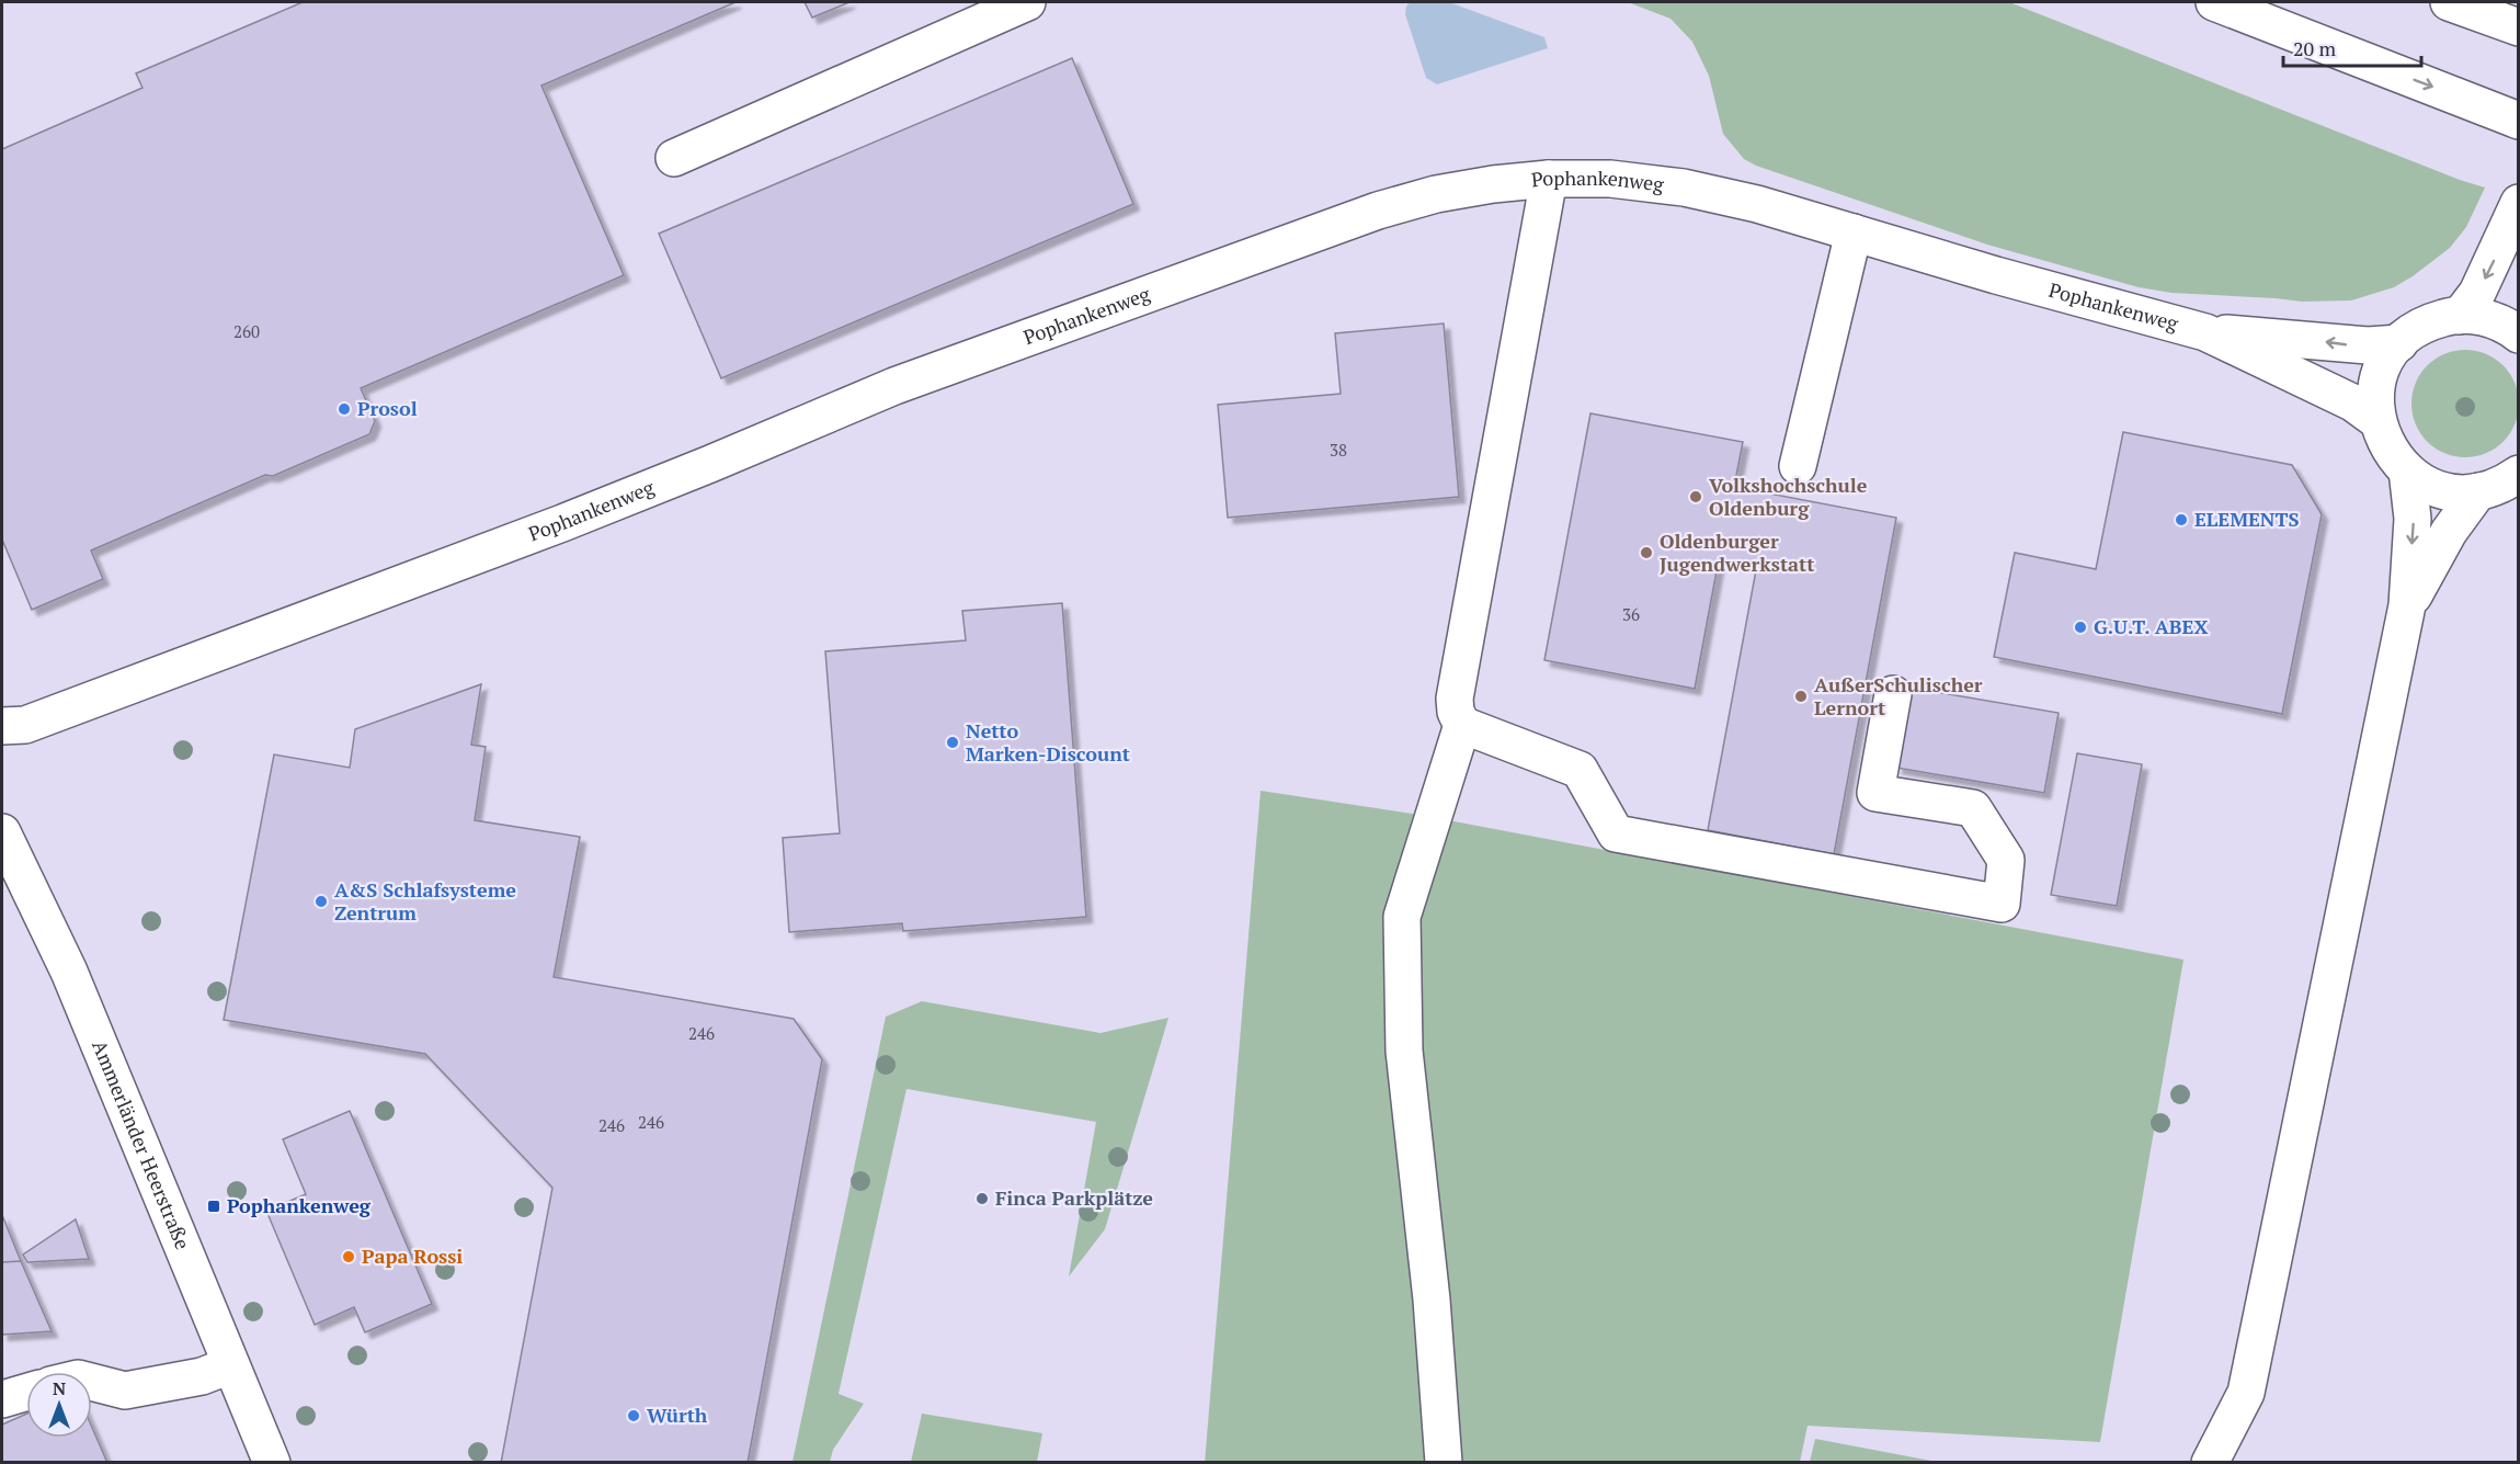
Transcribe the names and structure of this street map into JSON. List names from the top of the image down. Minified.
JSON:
{"streets":{"main road":["Pophankenweg","Ammerländer Heerstraße"]},"places":{"other":["Prosol","Volkshochschule Oldenburg","ELEMENTS","Oldenburger Jugendwerkstatt","G.U.T. ABEX","AußerSchulischer Lernort","Netto Marken-Discount","A&S Schlafsysteme Zentrum","Finca Parkplätze","Papa Rossi","Würth"],"transit":["Pophankenweg"]},"house_numbers":["260","38","36","246","246","246"],"scale_bar":"20 m","north":"top"}
